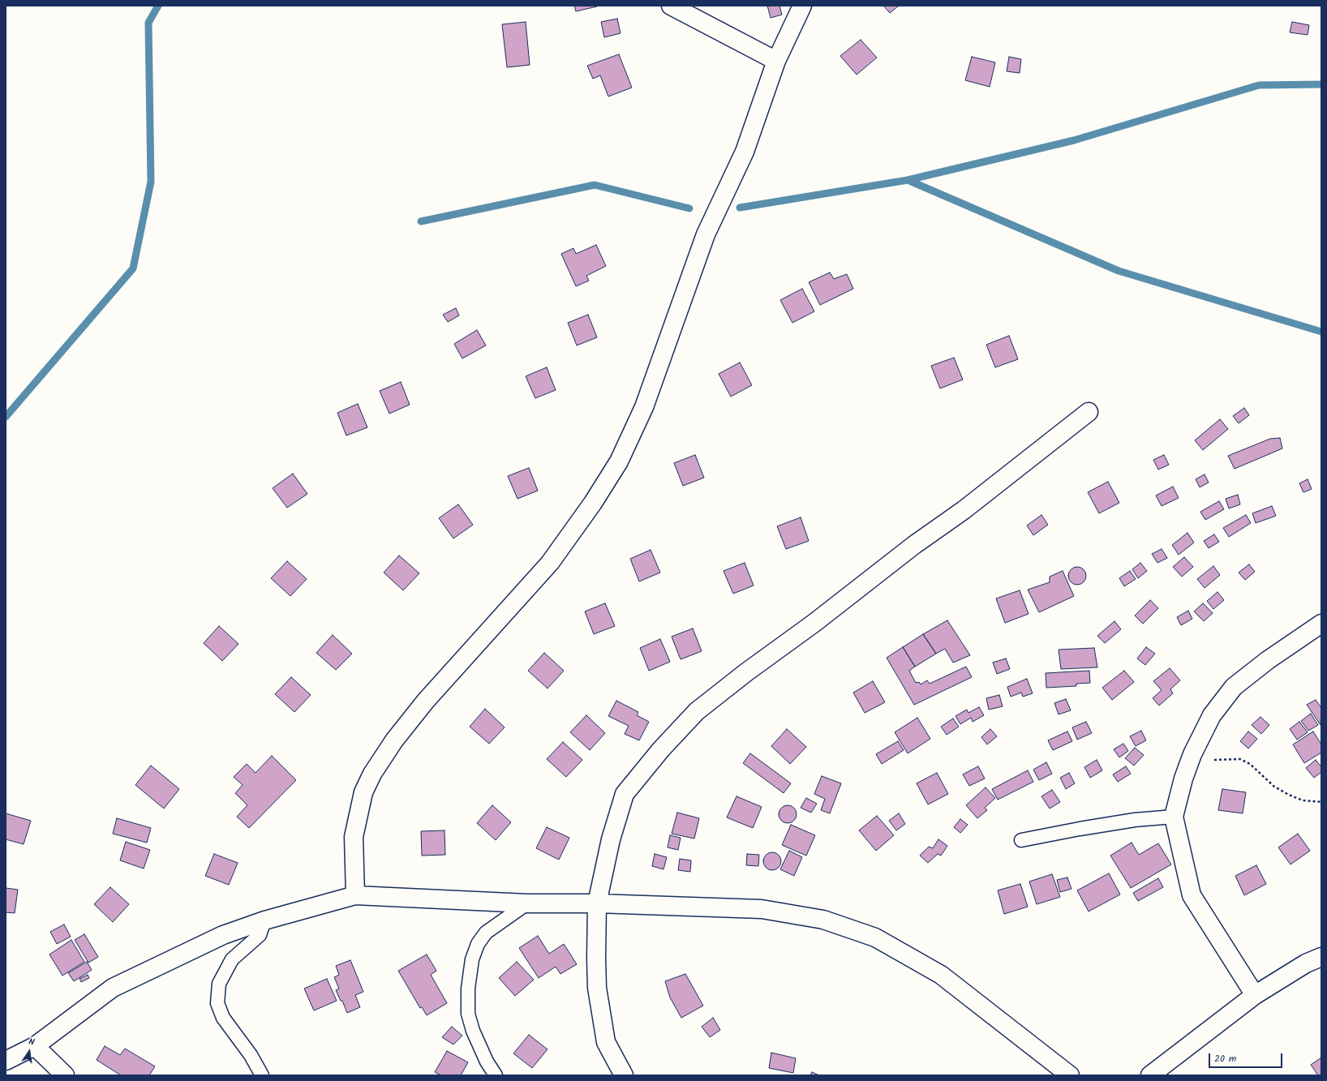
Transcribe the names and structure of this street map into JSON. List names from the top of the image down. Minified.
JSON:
{"scale_bar":"20 m","north":"top"}
